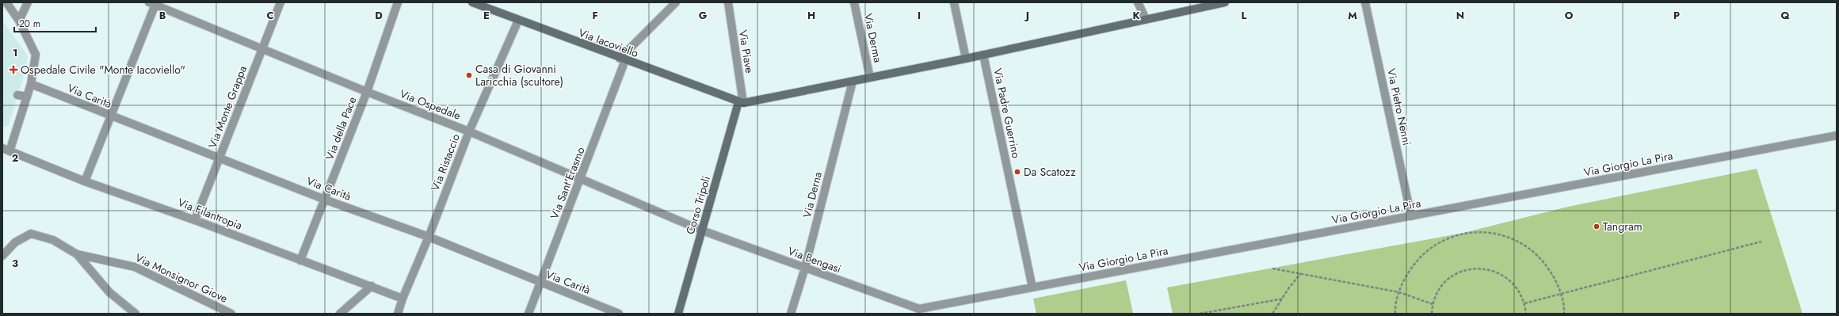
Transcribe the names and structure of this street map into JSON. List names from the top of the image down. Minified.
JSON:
{"streets":{"main road":["Via Iacoviello","Corso Tripoli"],"street":["Via Derma","Via Piave","Via Carità","Via Ospedale","Via Monte Grappa","Via Pietro Nenni","Via Padre Guerrino","Via della Pace","Via Ristaccio","Via Giorgio La Pira","Via Sant'Erasmo","Via Derna","Via Filantropia","Via Bengasi","Via Monsignor Giove"]},"crossings":[["Via Iacoviello","Via Piave"],["Via Iacoviello","Via Ristaccio"],["Via Iacoviello","Via Sant'Erasmo"],["Via Iacoviello","Corso Tripoli"],["Via Piave","Corso Tripoli"],["Via Carità","Via Monte Grappa"],["Via Carità","Via della Pace"],["Via Carità","Via Ristaccio"],["Via Carità","Via Sant'Erasmo"],["Via Ospedale","Via Monte Grappa"],["Via Ospedale","Via della Pace"],["Via Ospedale","Via Ristaccio"],["Via Ospedale","Via Sant'Erasmo"],["Via Ospedale","Corso Tripoli"],["Via Ospedale","Via Bengasi"],["Via Monte Grappa","Via Filantropia"],["Via Pietro Nenni","Via Giorgio La Pira"],["Via Padre Guerrino","Via Giorgio La Pira"],["Via della Pace","Via Filantropia"],["Via Ristaccio","Via Filantropia"],["Via Giorgio La Pira","Via Bengasi"],["Via Derna","Via Bengasi"],["Corso Tripoli","Via Bengasi"]],"places":{"health":["Ospedale Civile \"Monte Iacoviello\""],"other":["Casa di Giovanni Laricchia (scultore)","Da Scatozz","Tangram"]},"scale_bar":"20 m","grid":{"columns":["B","C","D","E","F","G","H","I","J","K","L","M","N","O","P","Q"],"rows":["1","2","3"]}}
